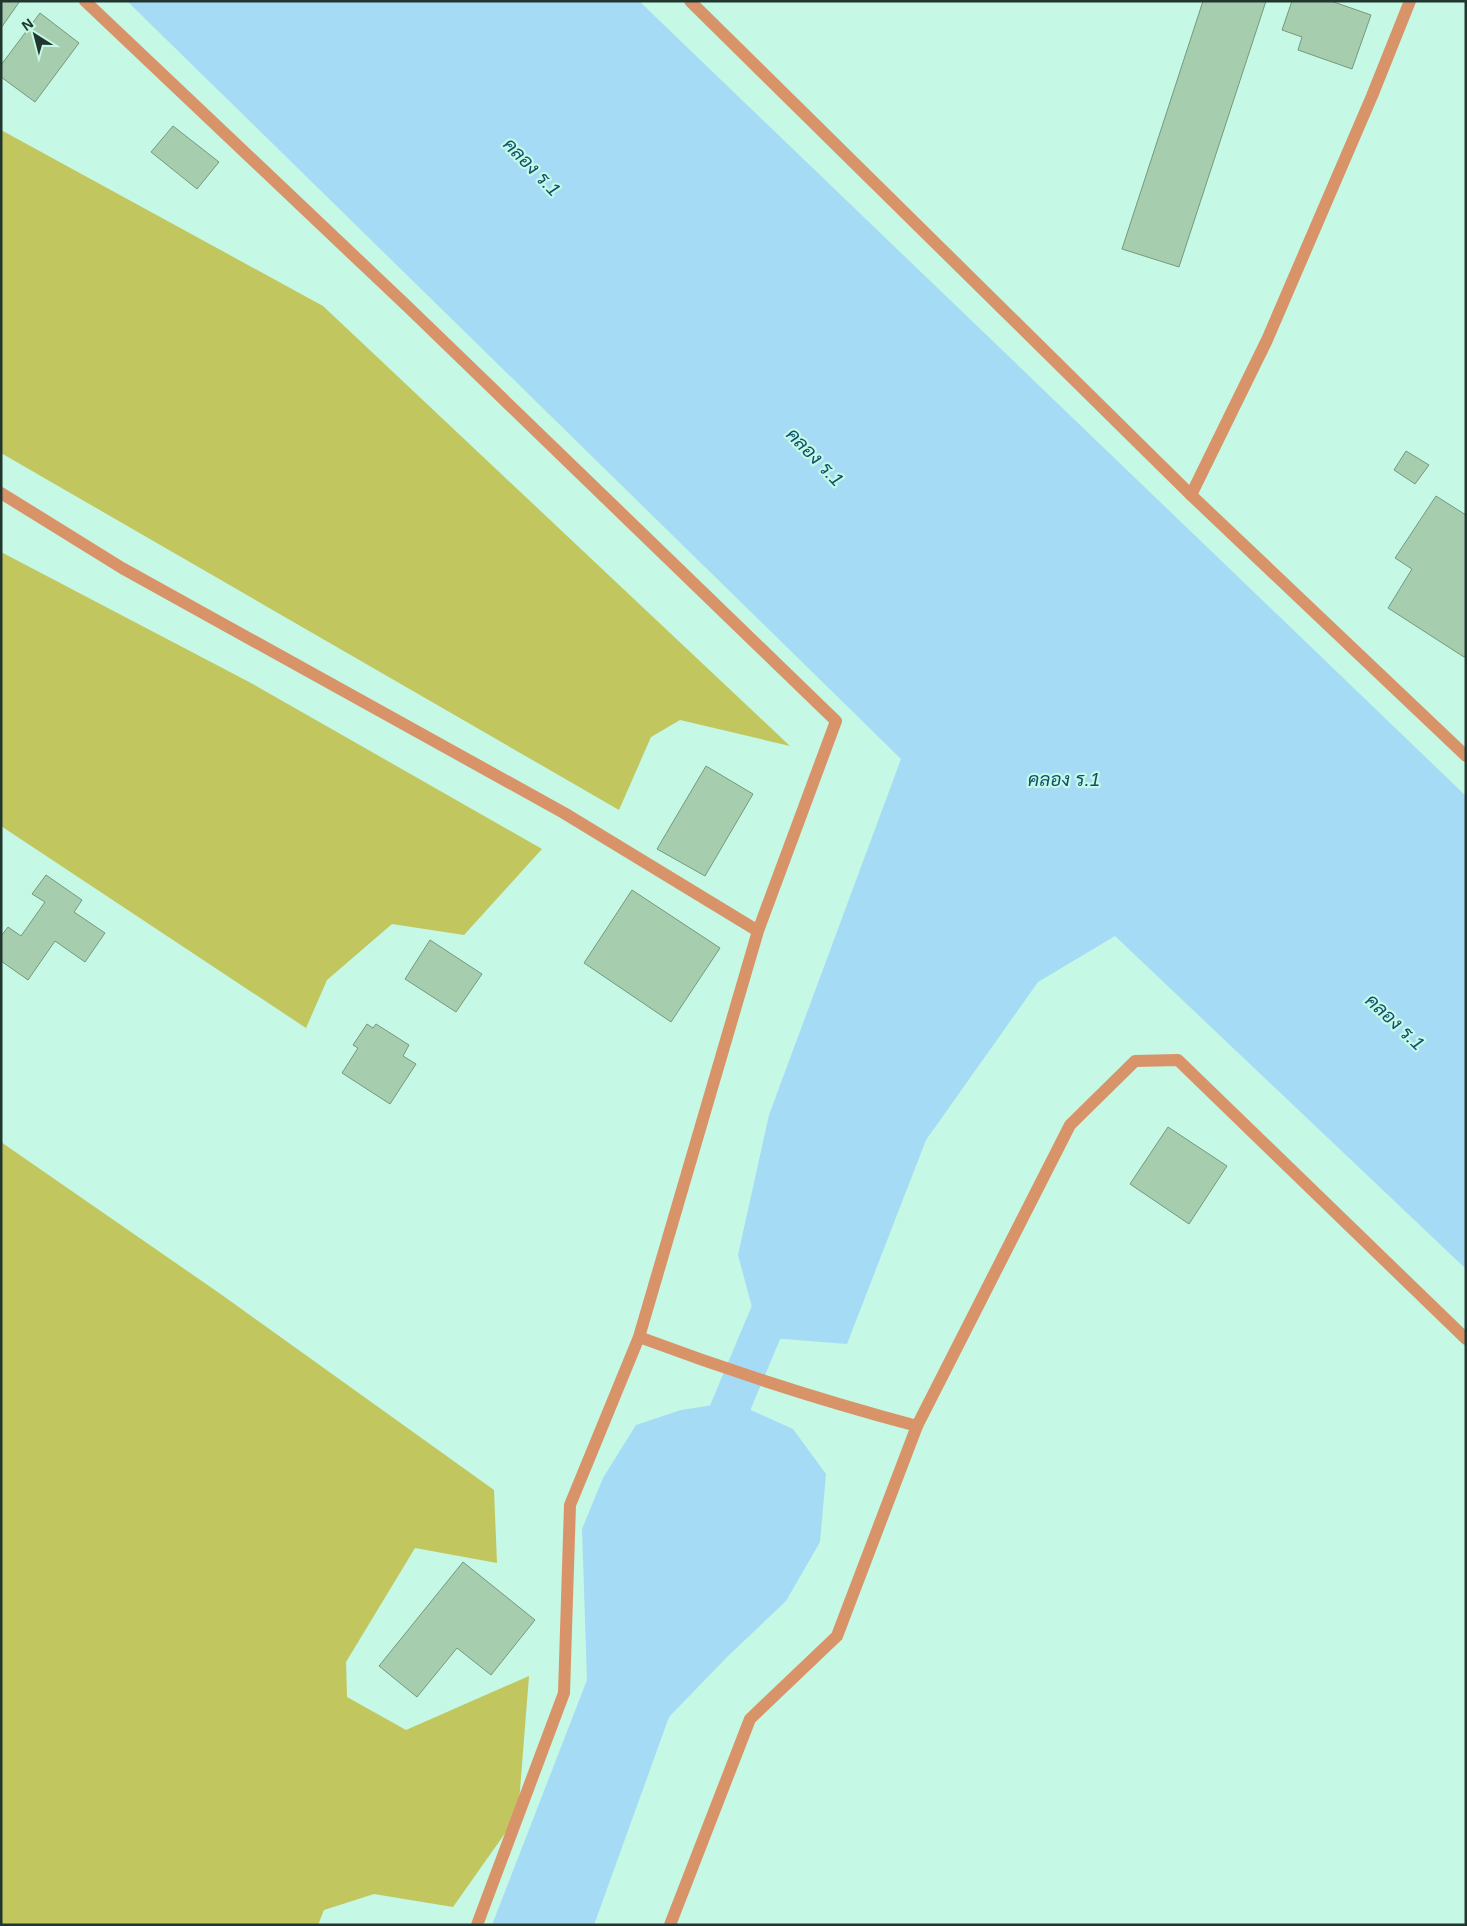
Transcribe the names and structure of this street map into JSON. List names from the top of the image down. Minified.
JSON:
{"water":["คลอง ร.1"],"north":"top left"}
